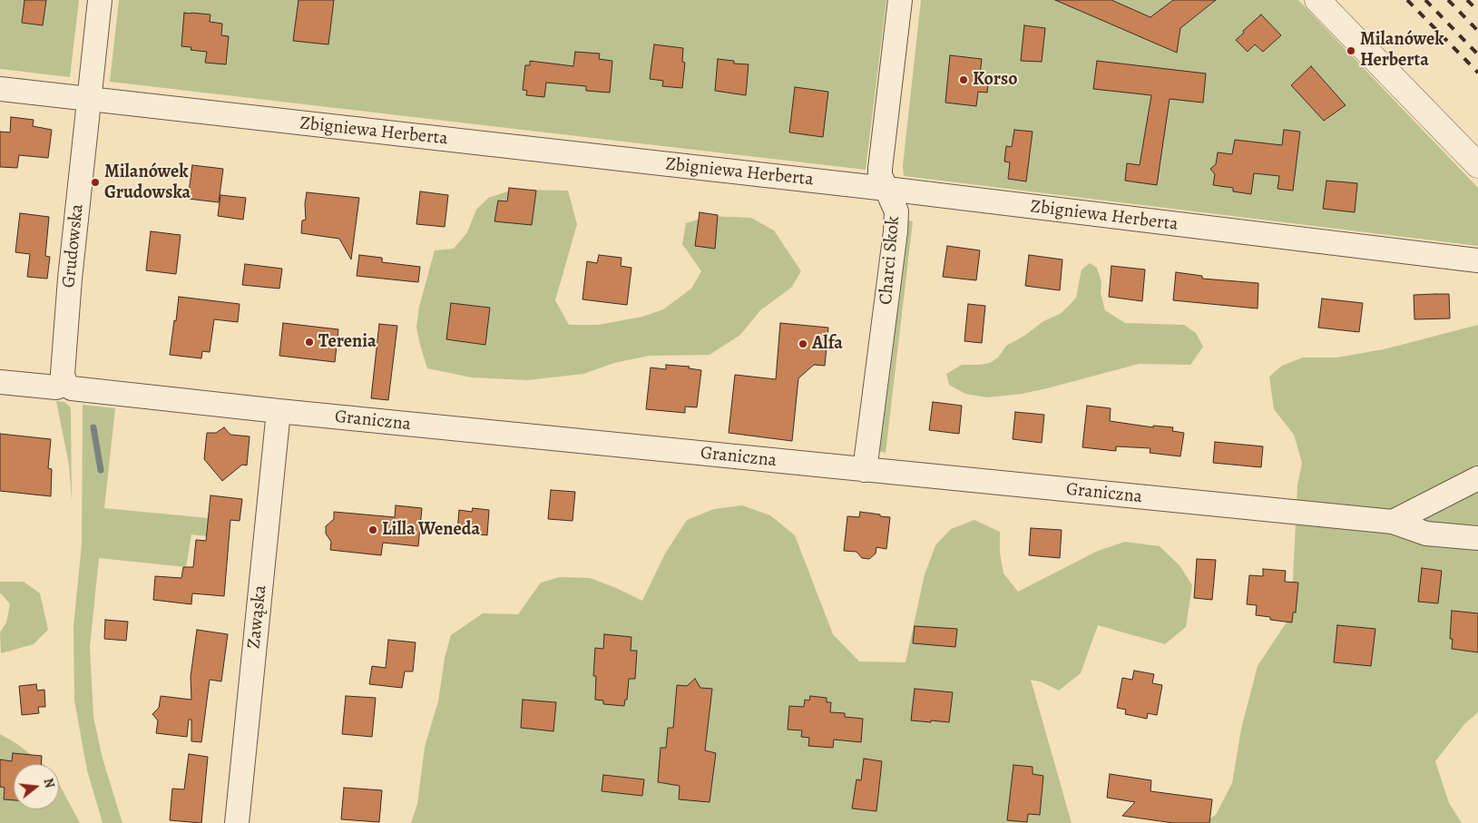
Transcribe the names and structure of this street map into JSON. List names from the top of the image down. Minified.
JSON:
{"streets":{"street":["Zbigniewa Herberta","Grudowska","Charci Skok","Graniczna","Zawąska"]},"crossings":[["Zbigniewa Herberta","Grudowska"],["Zbigniewa Herberta","Charci Skok"],["Grudowska","Graniczna"],["Charci Skok","Graniczna"],["Graniczna","Zawąska"]],"places":["Milanówek Herberta","Korso","Milanówek Grudowska","Terenia","Alfa","Lilla Weneda"],"north":"right"}
